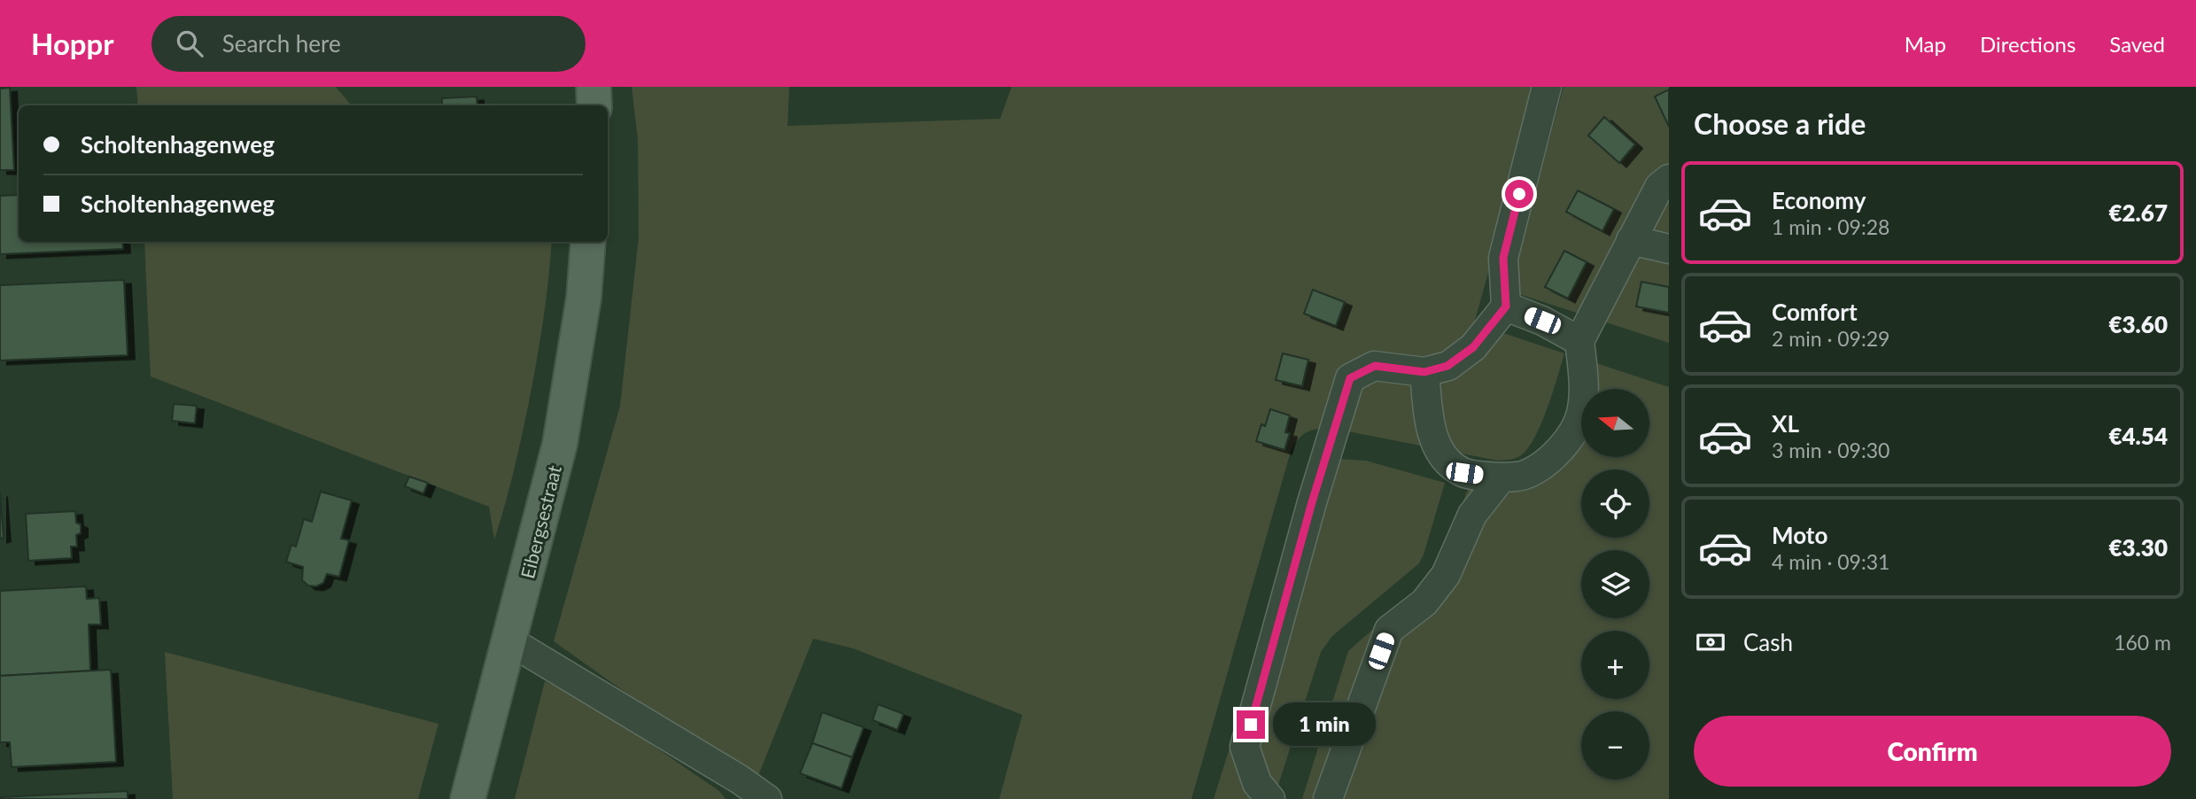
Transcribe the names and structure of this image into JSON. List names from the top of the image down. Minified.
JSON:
{"streets":{"main road":["Eibergsestraat"]},"north":"left","page":{"header":"Hoppr","search":"Search here","nav":["Map","Directions","Saved"],"heading":"Choose a ride","banner":["Scholtenhagenweg","Scholtenhagenweg"],"list":[{"name":"Economy","note":"1 min · 09:28","value":"€2.67"},{"name":"Comfort","note":"2 min · 09:29","value":"€3.60"},{"name":"XL","note":"3 min · 09:30","value":"€4.54"},{"name":"Moto","note":"4 min · 09:31","value":"€3.30"}],"map_buttons":["+","−"],"pay":["Cash","160 m"],"bubble":"1 min","buttons":"Confirm"}}
